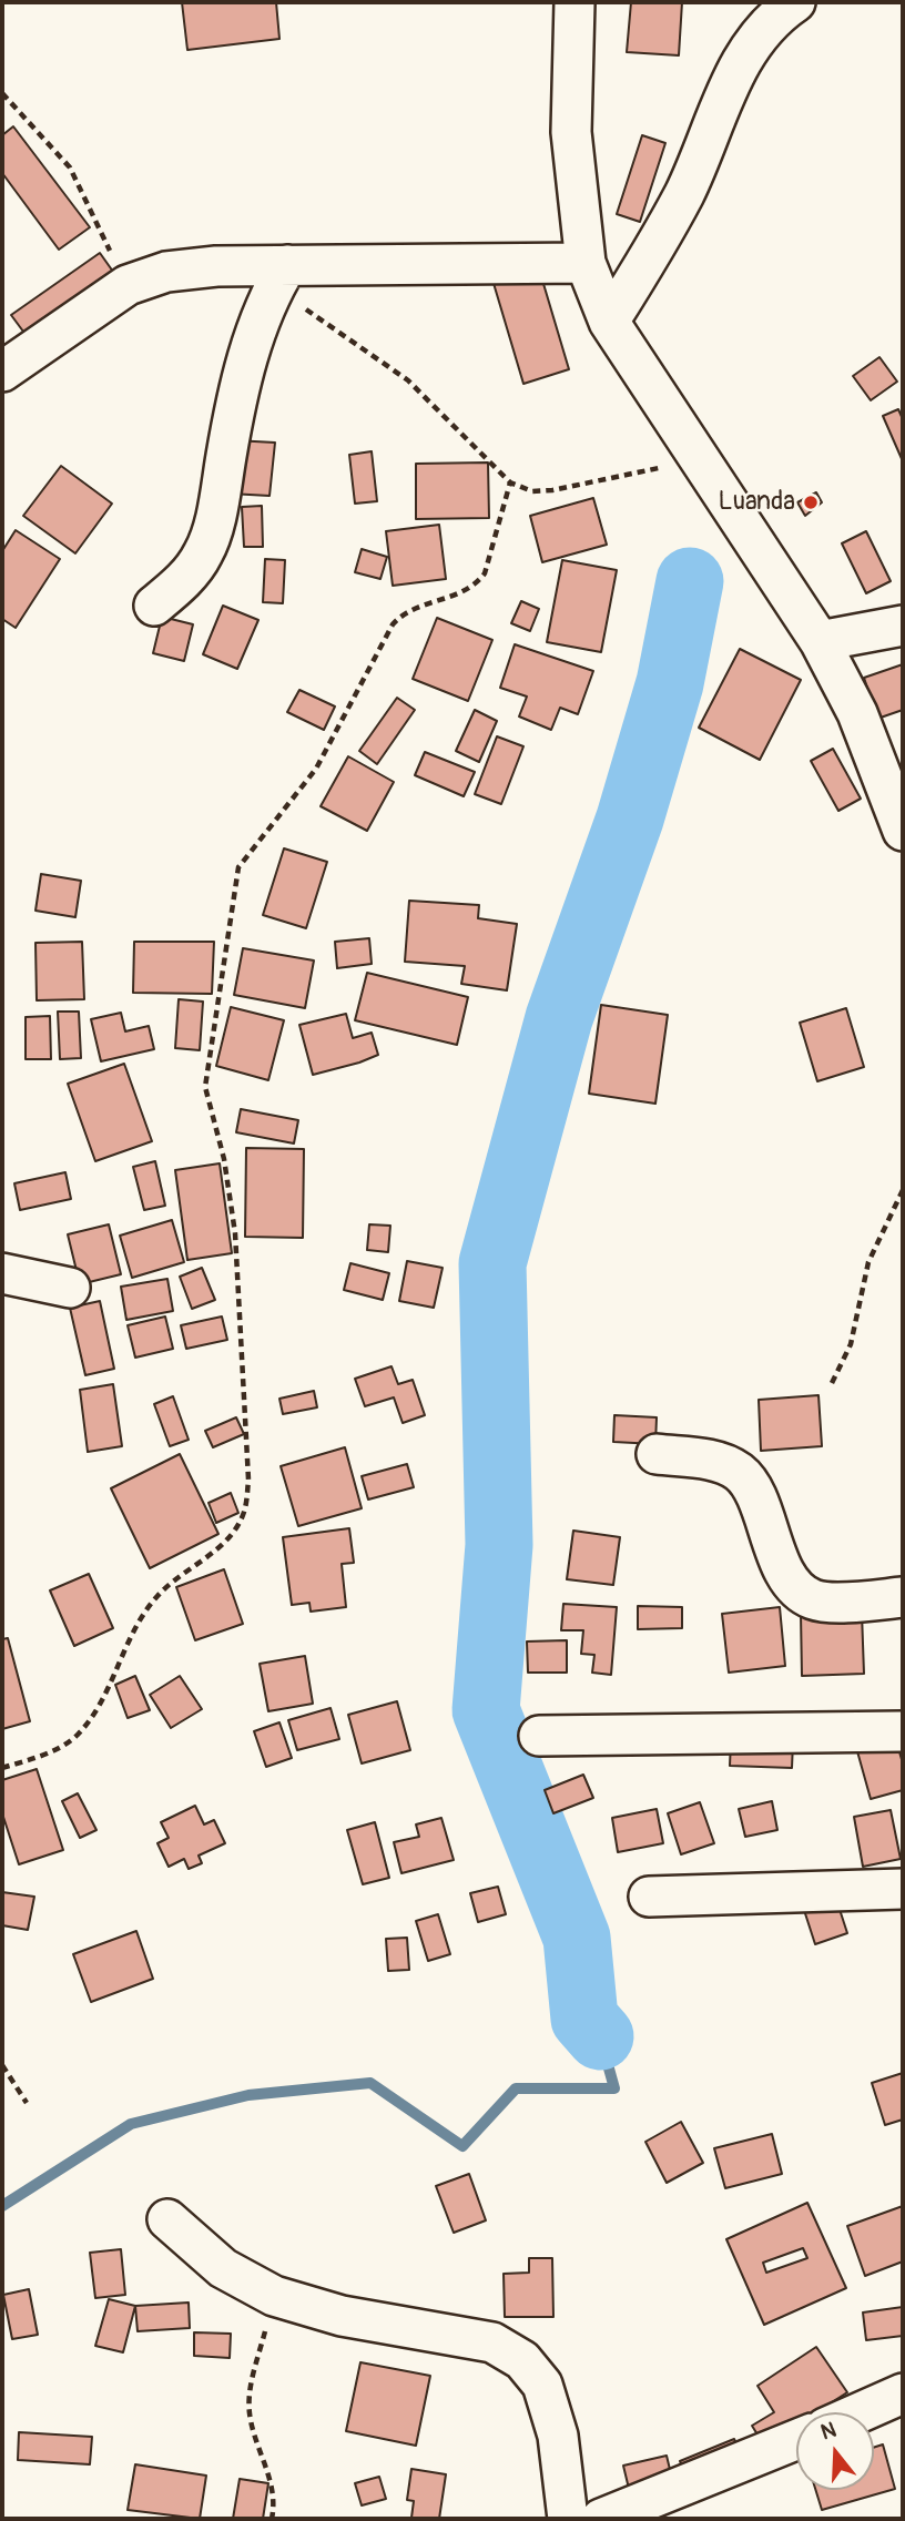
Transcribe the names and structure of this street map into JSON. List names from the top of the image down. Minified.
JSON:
{"places":["Luanda"],"north":"top"}
